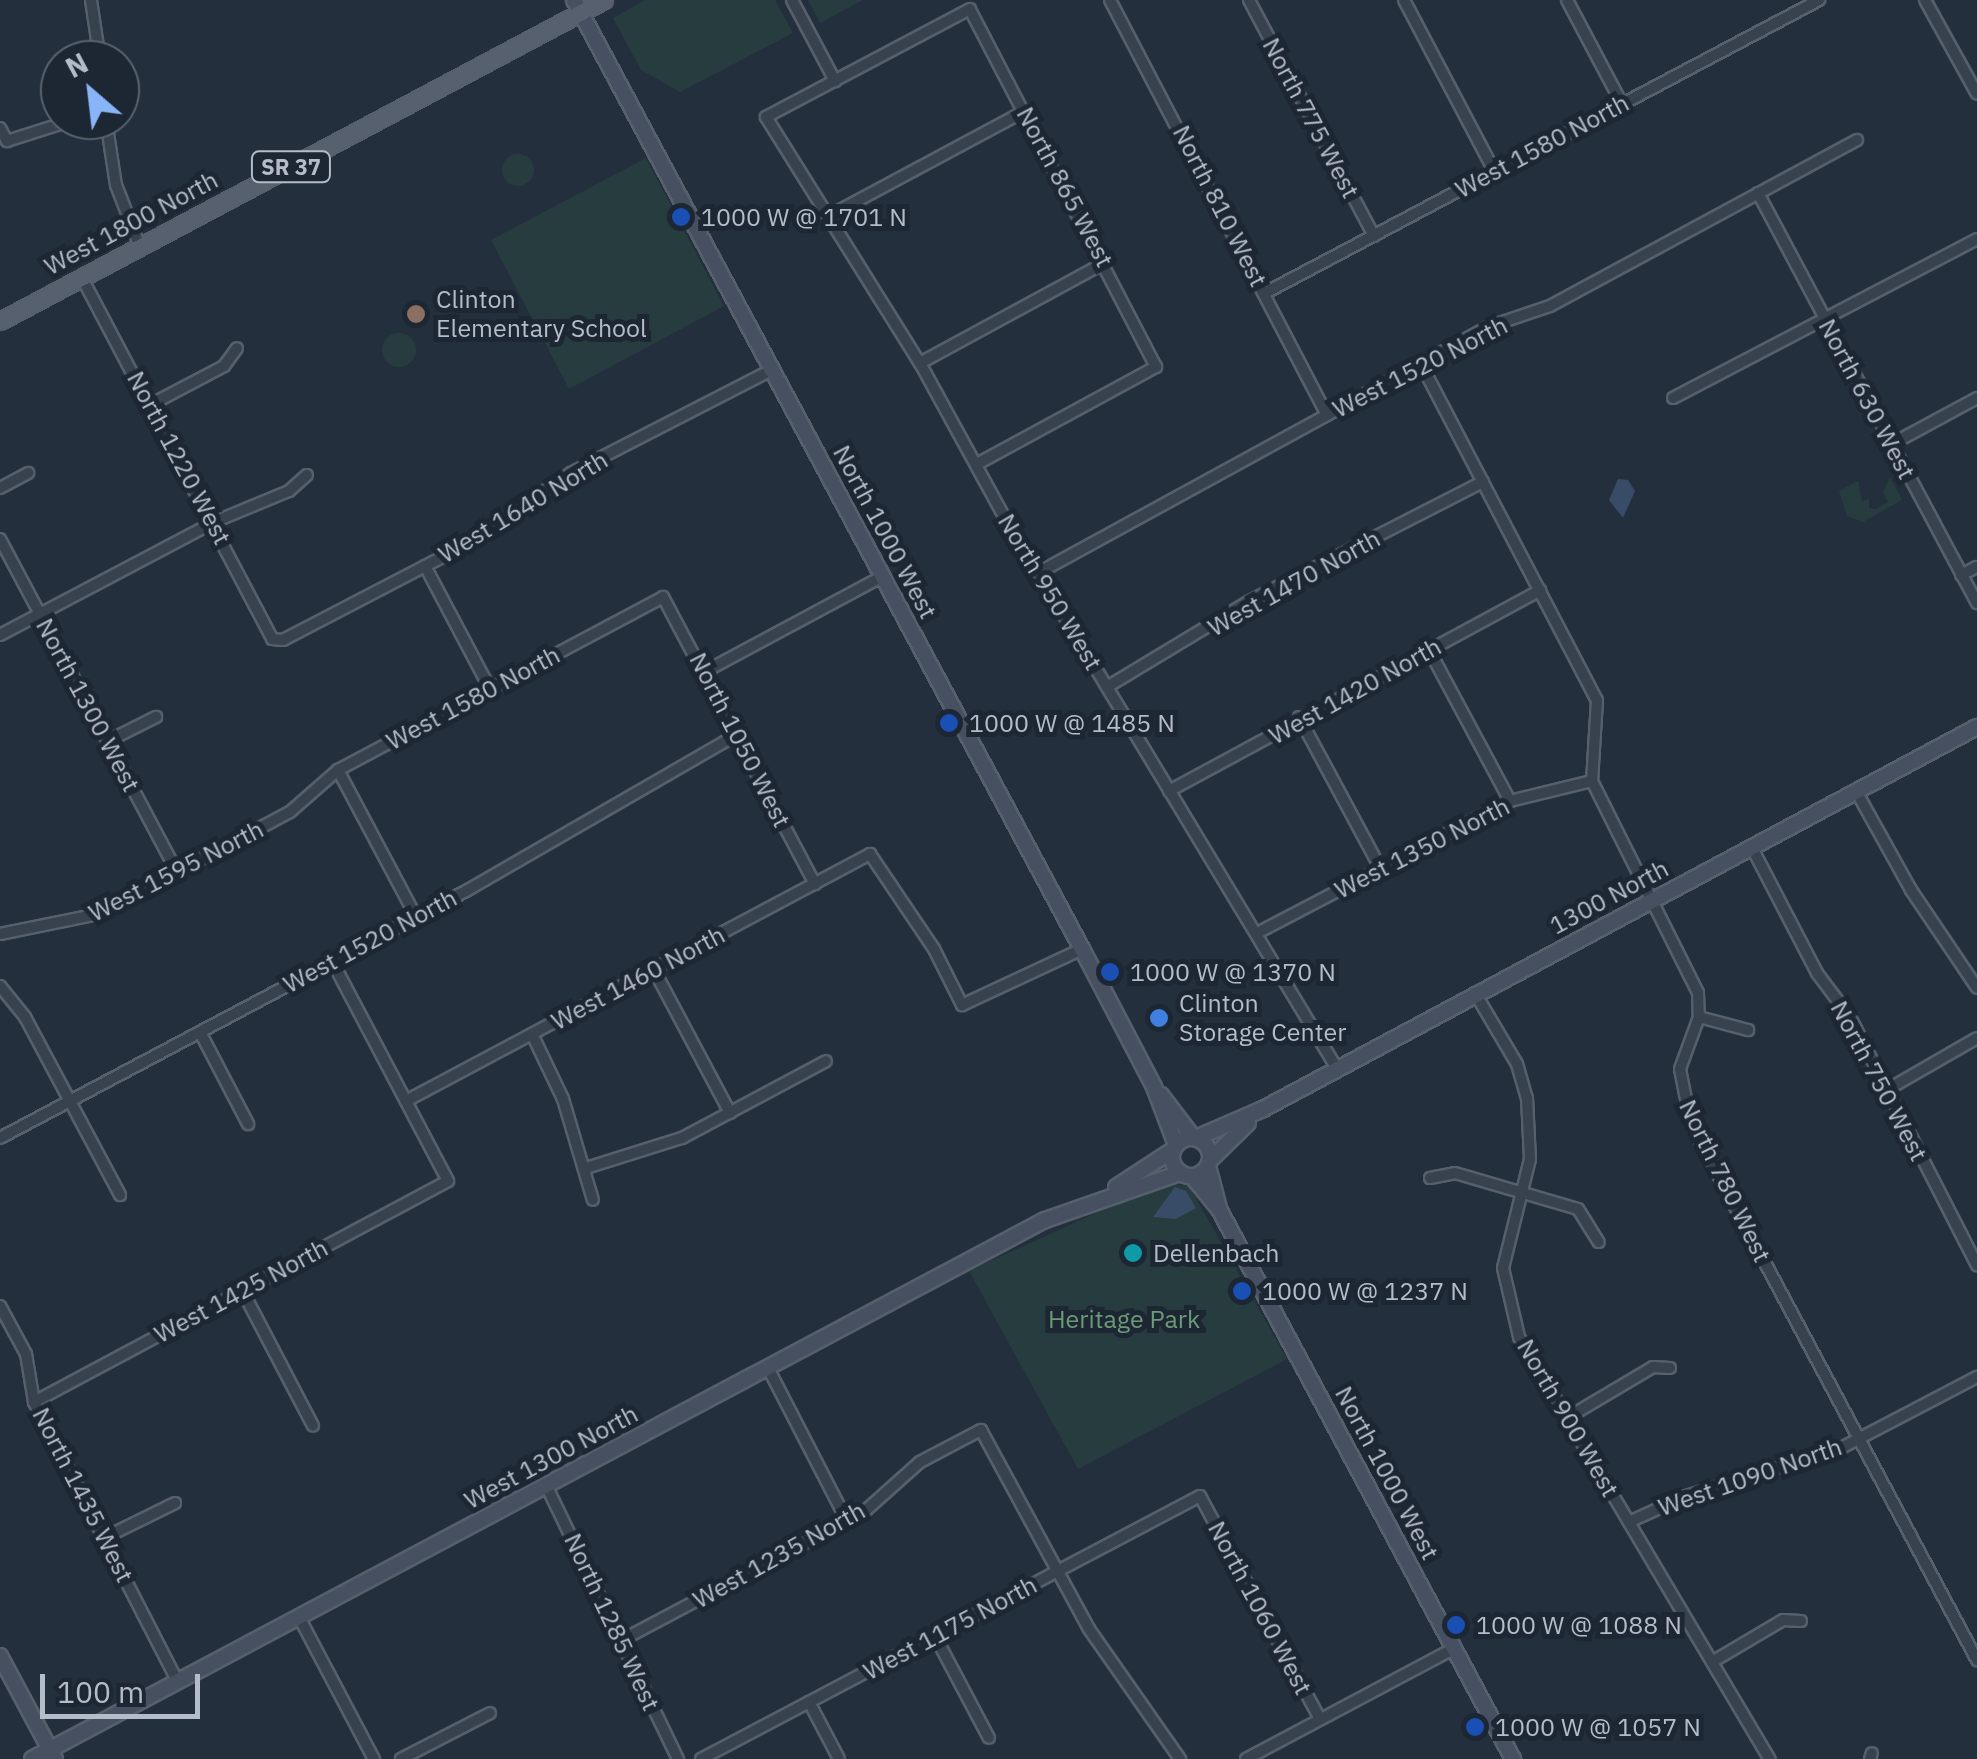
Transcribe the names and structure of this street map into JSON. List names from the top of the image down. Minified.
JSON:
{"streets":{"main road":["SR 37","West 1800 North"],"street":["North 775 West","West 1580 North","North 865 West","North 810 West","West 1520 North","North 630 West","North 1220 West","West 1640 North","North 1000 West","West 1470 North","North 950 West","West 1420 North","North 1300 West","North 1050 West","West 1350 North","West 1595 North","1300 North","West 1460 North","North 750 West","North 780 West","West 1425 North","North 900 West","West 1300 North","West 1090 North","North 1435 West","West 1235 North","North 1060 West","North 1285 West","West 1175 North"]},"crossings":[["North 775 West","West 1580 North"],["West 1580 North","North 810 West"],["West 1580 North","North 1050 West"],["West 1580 North","West 1595 North"],["North 865 West","North 950 West"],["North 810 West","West 1520 North"],["West 1800 North","North 1220 West"],["West 1800 North","North 1000 West"],["West 1520 North","North 630 West"],["West 1520 North","North 950 West"],["West 1520 North","North 1050 West"],["North 1220 West","West 1640 North"],["West 1640 North","North 1000 West"],["North 1000 West","1300 North"],["North 1000 West","West 1460 North"],["North 1000 West","West 1300 North"],["West 1470 North","North 950 West"],["North 950 West","West 1420 North"],["North 950 West","West 1350 North"],["North 950 West","1300 North"],["North 1300 West","West 1595 North"],["North 1050 West","West 1460 North"],["1300 North","North 750 West"],["1300 North","North 900 West"],["1300 North","West 1300 North"],["West 1460 North","West 1425 North"],["North 780 West","West 1090 North"],["West 1425 North","North 1435 West"],["North 900 West","West 1090 North"],["West 1300 North","North 1435 West"],["West 1300 North","North 1285 West"],["West 1235 North","North 1285 West"],["West 1235 North","West 1175 North"],["North 1060 West","West 1175 North"]],"parks":["Heritage Park"],"places":["1000 W @ 1701 N","Clinton Elementary School","1000 W @ 1485 N","1000 W @ 1370 N","Clinton Storage Center","Dellenbach","1000 W @ 1237 N","1000 W @ 1088 N","1000 W @ 1057 N"],"scale_bar":"100 m","north":"top left"}
